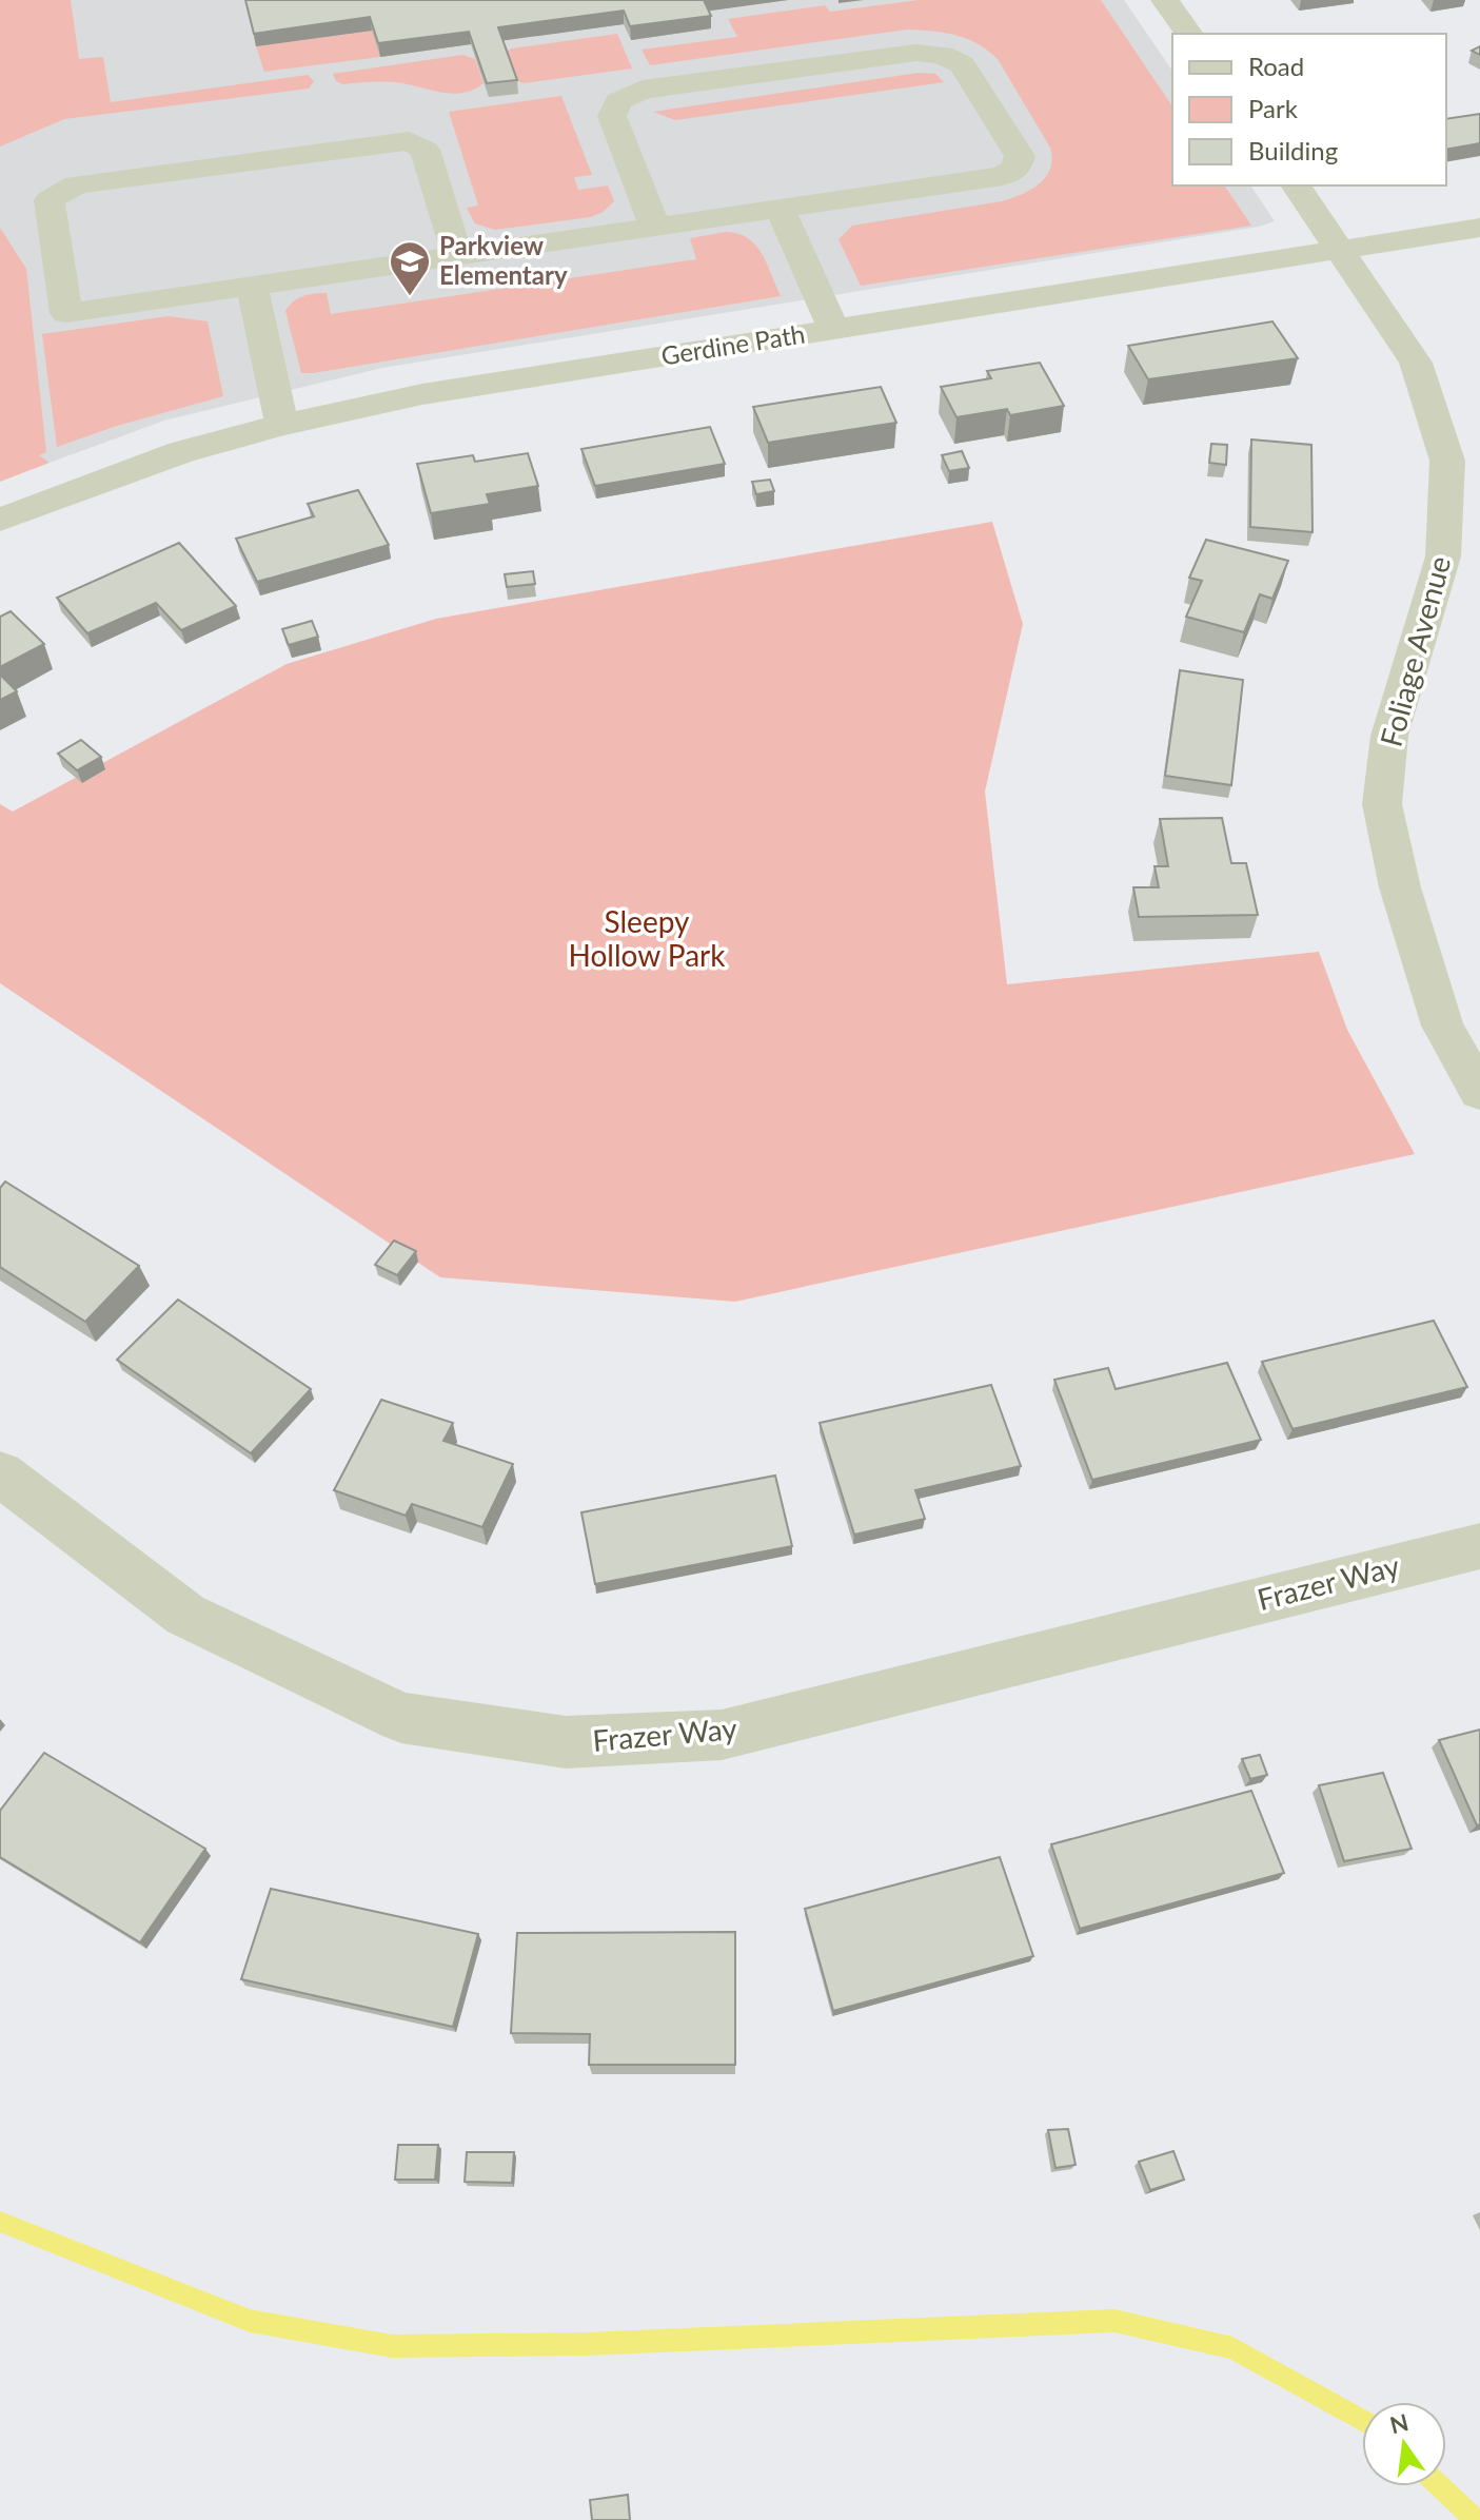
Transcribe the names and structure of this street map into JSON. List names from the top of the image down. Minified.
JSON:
{"streets":{"street":["Gerdine Path","Foliage Avenue","Frazer Way"]},"crossings":[["Gerdine Path","Foliage Avenue"]],"parks":["Sleepy Hollow Park"],"places":{"school or university":["Parkview Elementary"]},"legend":["Road","Park","Building"],"north":"top"}
